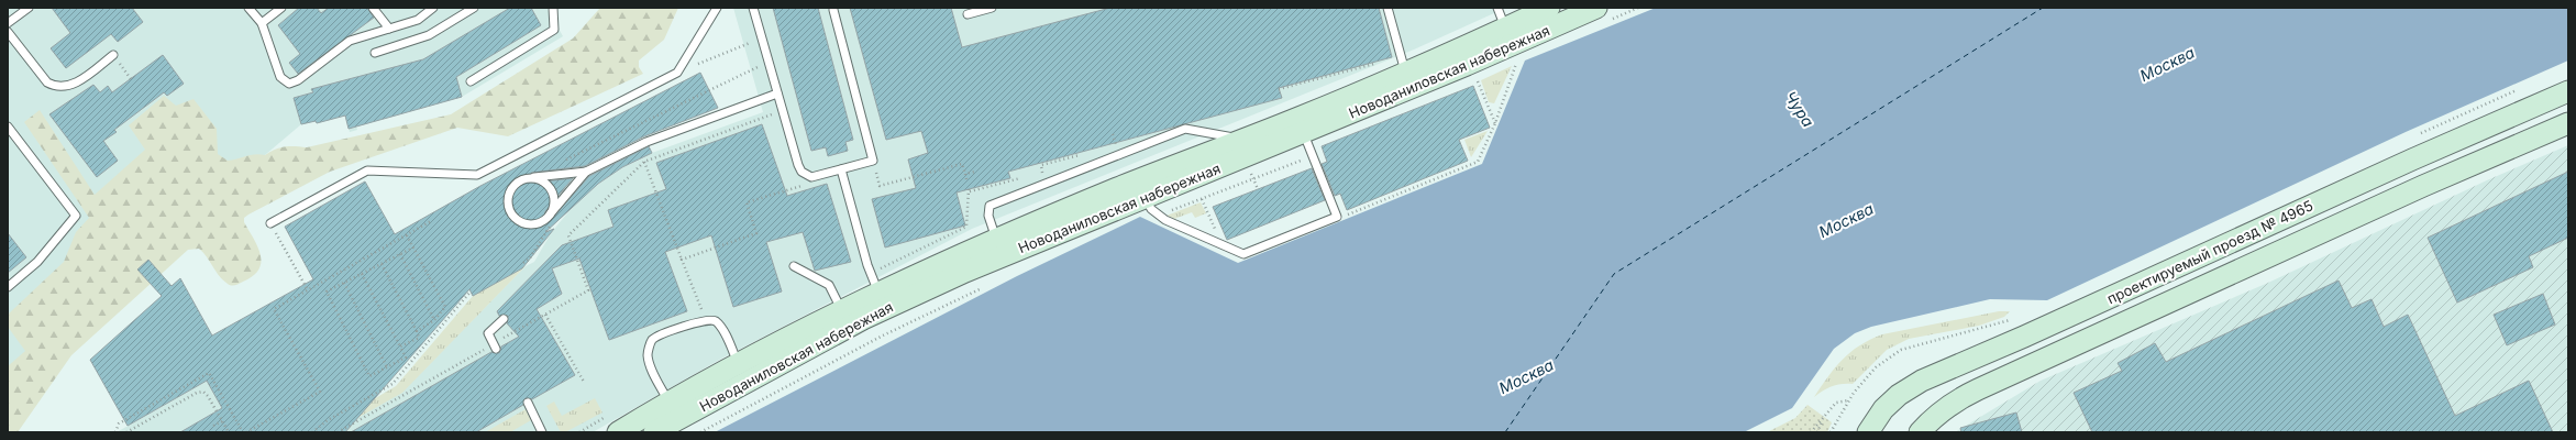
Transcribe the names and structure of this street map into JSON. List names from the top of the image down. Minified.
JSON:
{"streets":{"main road":["Новоданиловская набережная","проектируемый проезд № 4965"]},"water":["Москва","Чура"]}
